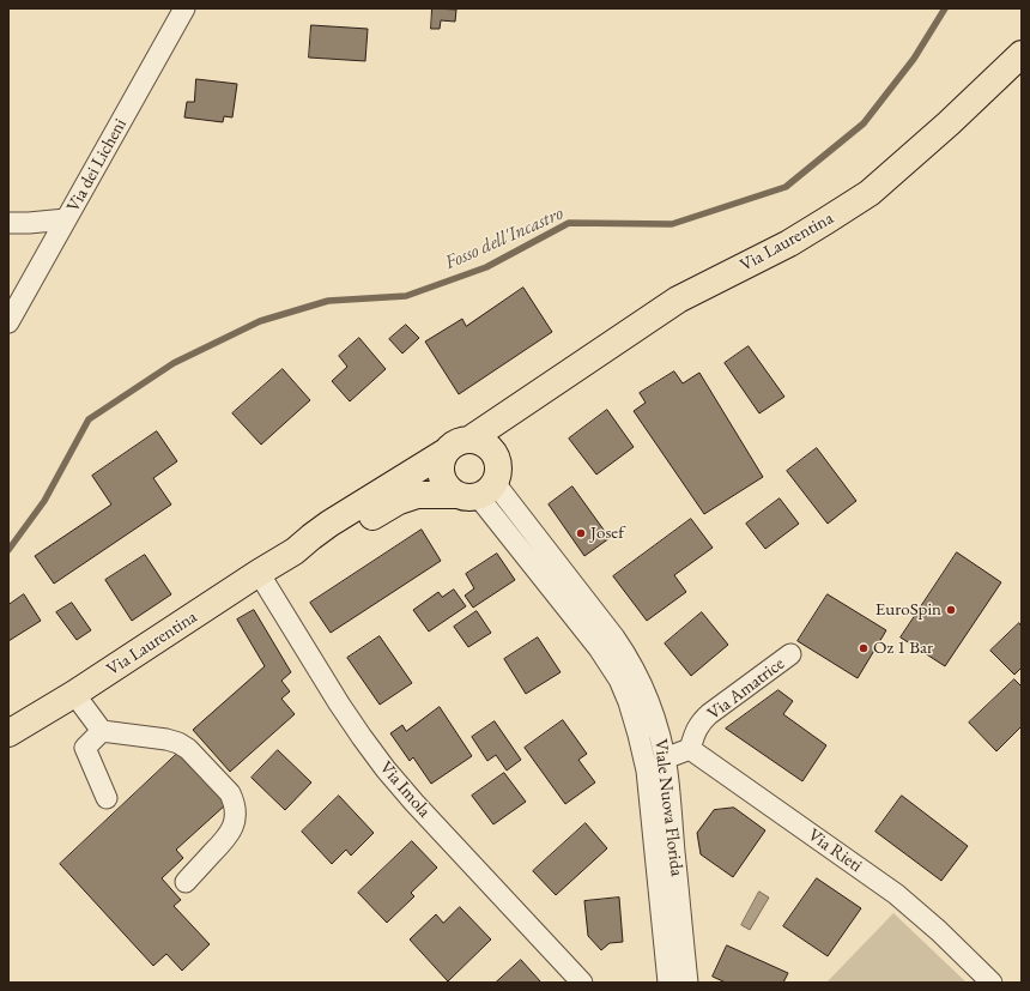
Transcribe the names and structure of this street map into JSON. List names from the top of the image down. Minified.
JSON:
{"streets":{"main road":["Via Laurentina"],"street":["Via dei Licheni","Via Amatrice","Via Imola","Viale Nuova Florida","Via Rieti"]},"crossings":[["Via Laurentina","Via Imola"],["Via Laurentina","Viale Nuova Florida"],["Via Amatrice","Via Rieti"]],"water":["Fosso dell'Incastro"],"places":["Josef","EuroSpin","Oz 1 Bar"]}
